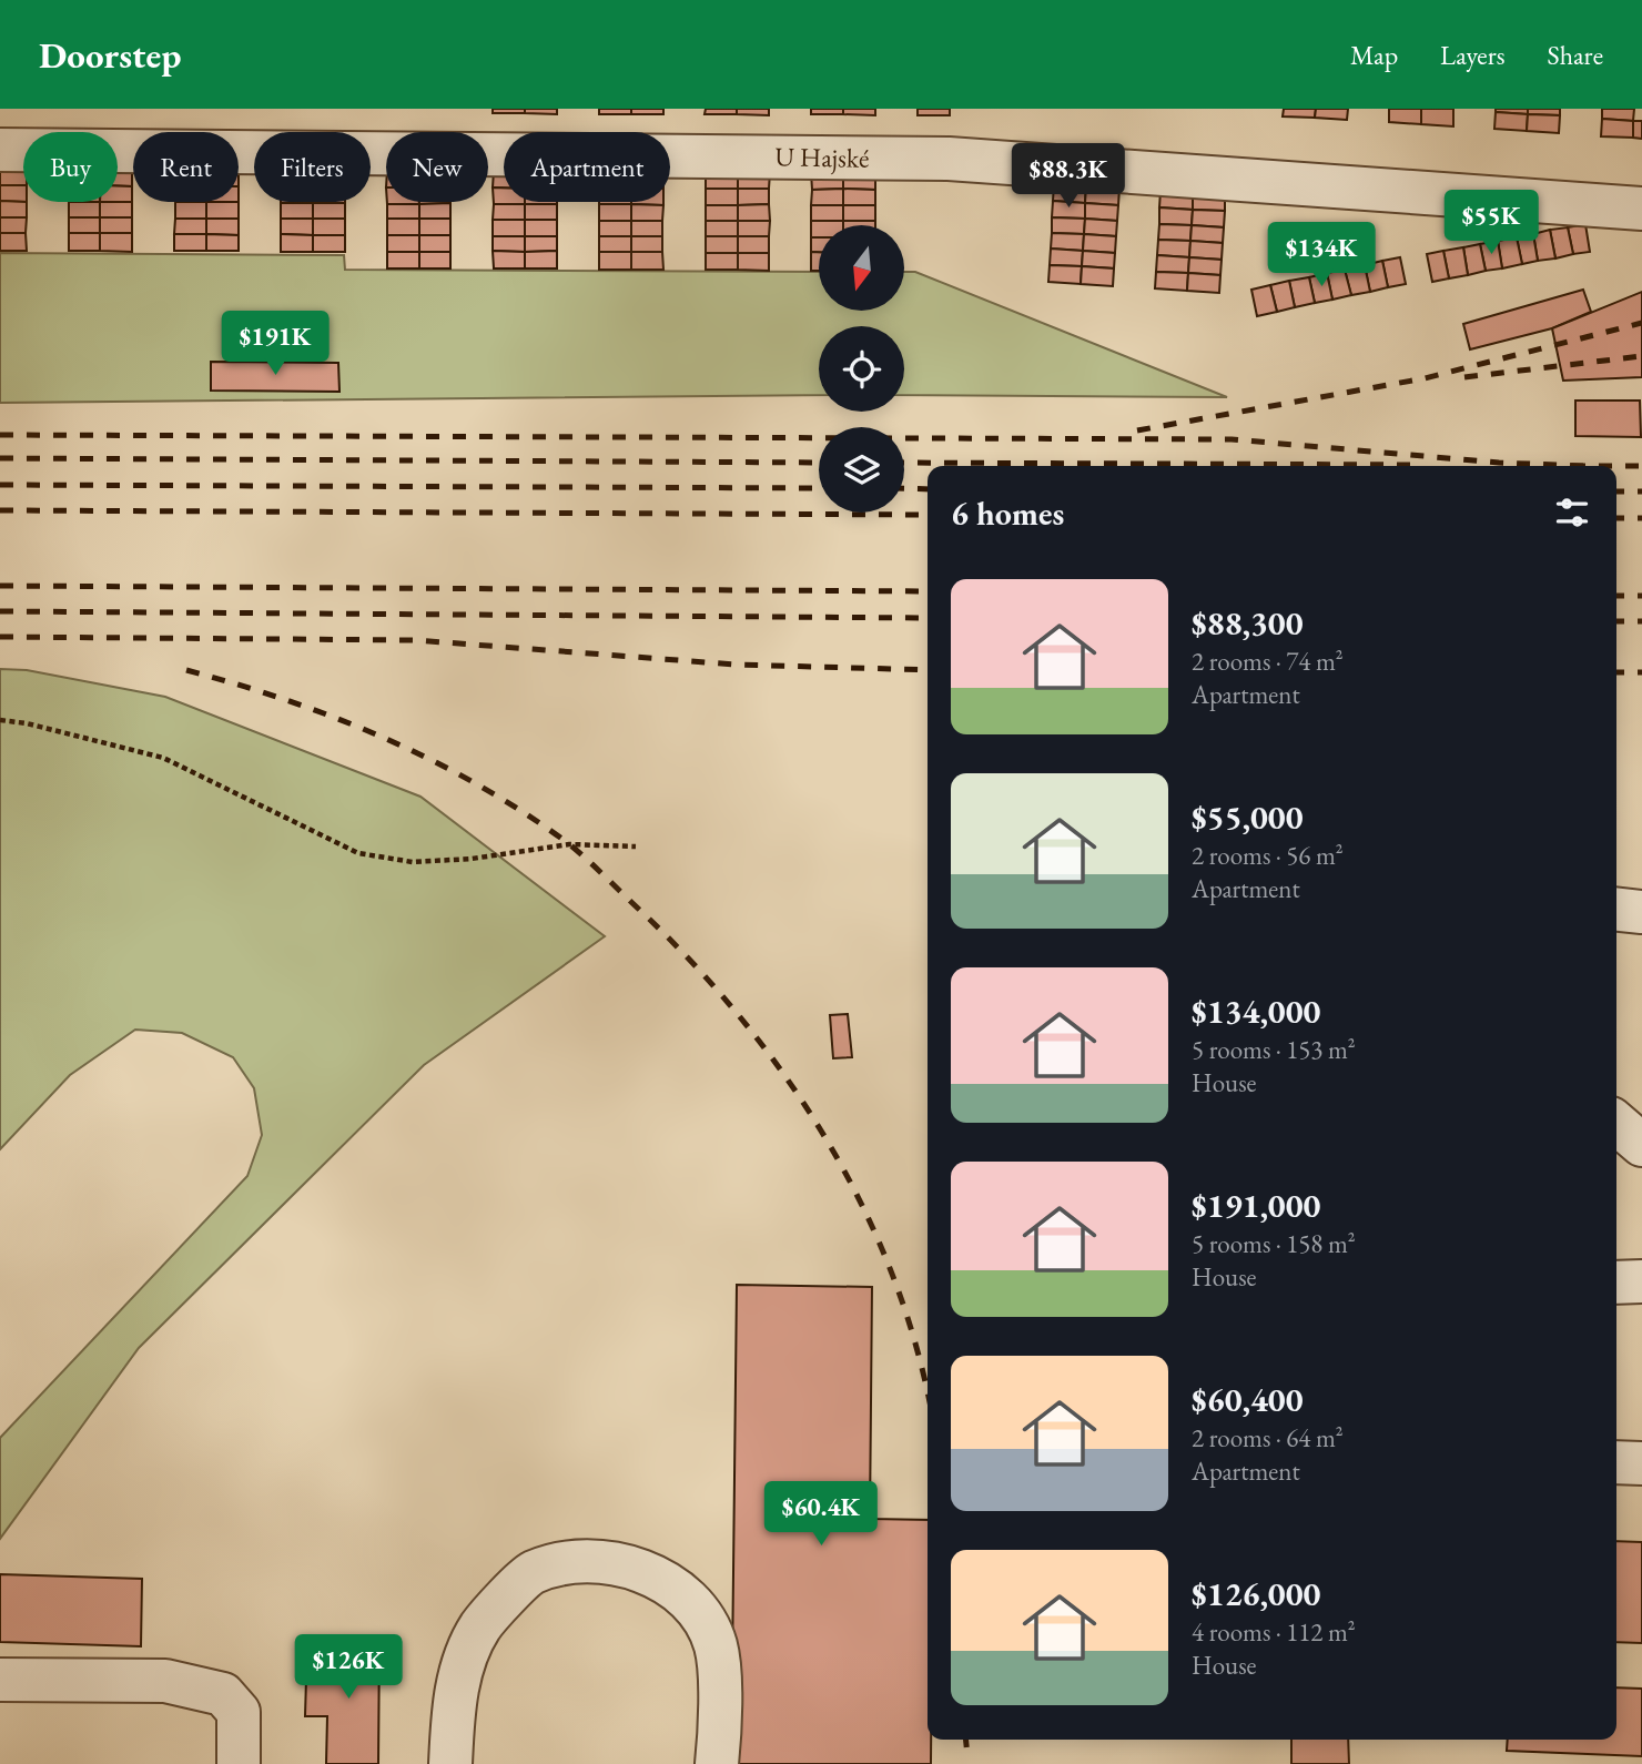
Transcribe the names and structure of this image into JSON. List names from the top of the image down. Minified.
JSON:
{"streets":{"lane":["U Hajské"]},"north":"bottom","page":{"header":"Doorstep","nav":["Map","Layers","Share"],"chip":["Buy","Rent","Filters","New","Apartment"],"price":["$88.3K","$55K","$134K","$191K","$60.4K","$126K"],"heading":"6 homes","list":[{"name":"$88,300","note":"2 rooms · 74 m² · Apartment"},{"name":"$55,000","note":"2 rooms · 56 m² · Apartment"},{"name":"$134,000","note":"5 rooms · 153 m² · House"},{"name":"$191,000","note":"5 rooms · 158 m² · House"},{"name":"$60,400","note":"2 rooms · 64 m² · Apartment"},{"name":"$126,000","note":"4 rooms · 112 m² · House"}]}}
